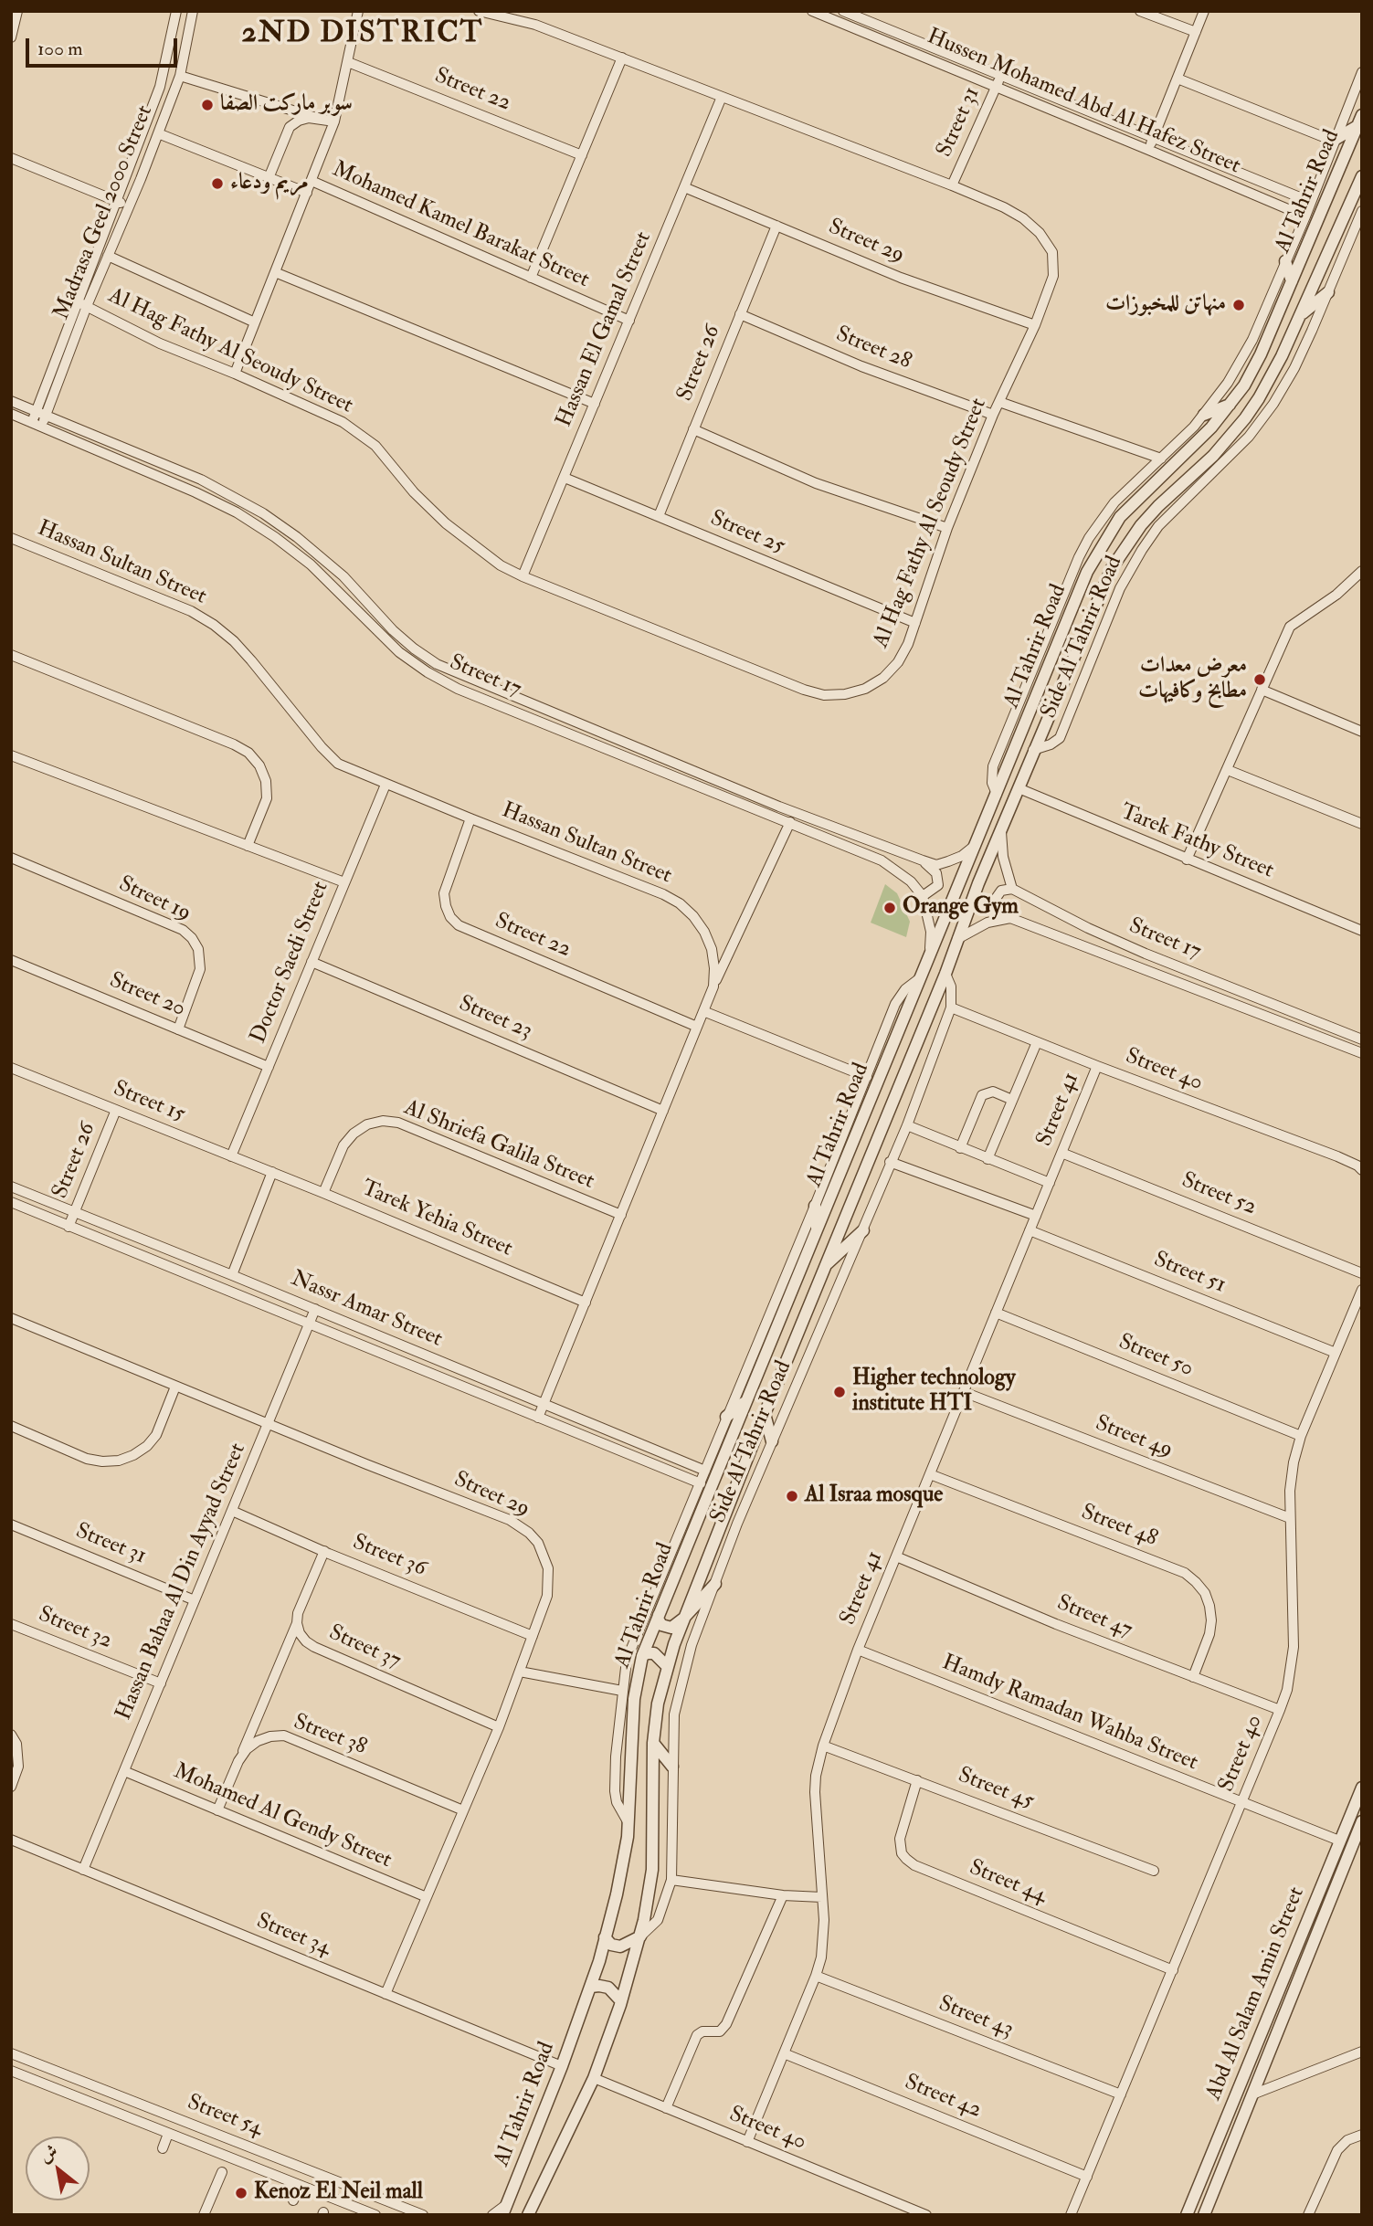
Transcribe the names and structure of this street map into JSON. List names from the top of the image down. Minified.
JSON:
{"streets":{"street":["Street 22","Hussen Mohamed Abd Al Hafez Street","Street 31","Al Tahrir Road","Madrasa Geel 2000 Street","Mohamed Kamel Barakat Street","Street 29","Hassan El Gamal Street","Street 28","Al Hag Fathy Al Seoudy Street","Street 26","Street 25","Hassan Sultan Street","Side Al Tahrir Road","Street 17","Tarek Fathy Street","Street 19","Doctor Saedi Street","Street 20","Street 23","Street 40","Street 15","Street 41","Al Shriefa Galila Street","Street 52","Tarek Yehia Street","Street 51","Nassr Amar Street","Street 50","Street 49","Street 48","Street 36","Hassan Bahaa Al Din Ayyad Street","Street 47","Street 32","Street 37","Hamdy Ramadan Wahba Street","Street 38","Street 45","Mohamed Al Gendy Street","Street 44","Street 34","Abd Al Salam Amin Street","Street 43","Street 42","Street 54"]},"crossings":[["Street 22","Hassan Sultan Street"],["Hussen Mohamed Abd Al Hafez Street","Street 31"],["Hussen Mohamed Abd Al Hafez Street","Side Al Tahrir Road"],["Street 31","Al Hag Fathy Al Seoudy Street"],["Street 31","Hassan Bahaa Al Din Ayyad Street"],["Al Tahrir Road","Side Al Tahrir Road"],["Al Tahrir Road","Street 17"],["Al Tahrir Road","Tarek Fathy Street"],["Al Tahrir Road","Street 40"],["Al Tahrir Road","Street 34"],["Madrasa Geel 2000 Street","Al Hag Fathy Al Seoudy Street"],["Madrasa Geel 2000 Street","Street 17"],["Mohamed Kamel Barakat Street","Hassan El Gamal Street"],["Street 29","Hassan El Gamal Street"],["Street 29","Al Hag Fathy Al Seoudy Street"],["Street 29","Street 26"],["Street 29","Street 36"],["Street 29","Hassan Bahaa Al Din Ayyad Street"],["Street 29","Street 37"],["Street 29","Street 38"],["Street 29","Mohamed Al Gendy Street"],["Street 29","Street 34"],["Hassan El Gamal Street","Al Hag Fathy Al Seoudy Street"],["Hassan El Gamal Street","Street 25"],["Street 28","Al Hag Fathy Al Seoudy Street"],["Street 28","Street 26"],["Al Hag Fathy Al Seoudy Street","Street 25"],["Street 26","Street 25"],["Street 26","Street 15"],["Street 26","Nassr Amar Street"],["Hassan Sultan Street","Doctor Saedi Street"],["Hassan Sultan Street","Street 23"],["Hassan Sultan Street","Al Shriefa Galila Street"],["Hassan Sultan Street","Tarek Yehia Street"],["Hassan Sultan Street","Nassr Amar Street"],["Side Al Tahrir Road","Street 40"],["Side Al Tahrir Road","Nassr Amar Street"],["Street 19","Street 20"],["Doctor Saedi Street","Street 20"],["Doctor Saedi Street","Street 23"],["Doctor Saedi Street","Street 15"],["Street 40","Street 41"],["Street 40","Street 51"],["Street 40","Street 50"],["Street 40","Street 49"],["Street 40","Street 47"],["Street 40","Hamdy Ramadan Wahba Street"],["Street 40","Street 44"],["Street 40","Street 43"],["Street 40","Street 42"],["Street 15","Tarek Yehia Street"],["Street 41","Street 52"],["Street 41","Street 51"],["Street 41","Street 50"],["Street 41","Street 49"],["Street 41","Street 48"],["Street 41","Street 47"],["Street 41","Hamdy Ramadan Wahba Street"],["Street 41","Street 45"],["Street 41","Street 43"],["Street 41","Street 42"],["Al Shriefa Galila Street","Tarek Yehia Street"],["Nassr Amar Street","Hassan Bahaa Al Din Ayyad Street"],["Street 48","Street 47"],["Street 36","Hassan Bahaa Al Din Ayyad Street"],["Street 36","Street 37"],["Hassan Bahaa Al Din Ayyad Street","Street 32"],["Hassan Bahaa Al Din Ayyad Street","Mohamed Al Gendy Street"],["Hassan Bahaa Al Din Ayyad Street","Street 34"],["Hamdy Ramadan Wahba Street","Abd Al Salam Amin Street"],["Street 38","Mohamed Al Gendy Street"],["Street 45","Street 44"]],"districts":["2ND DISTRICT"],"places":["سوبر ماركت الصفا","مريم ودعاء","منهاتن للمخبوزات","معرض معدات مطابخ وكافيهات","Orange Gym","Higher technology institute HTI","Al Israa mosque","Kenoz El Neil mall"],"scale_bar":"100 m","north":"top left"}
